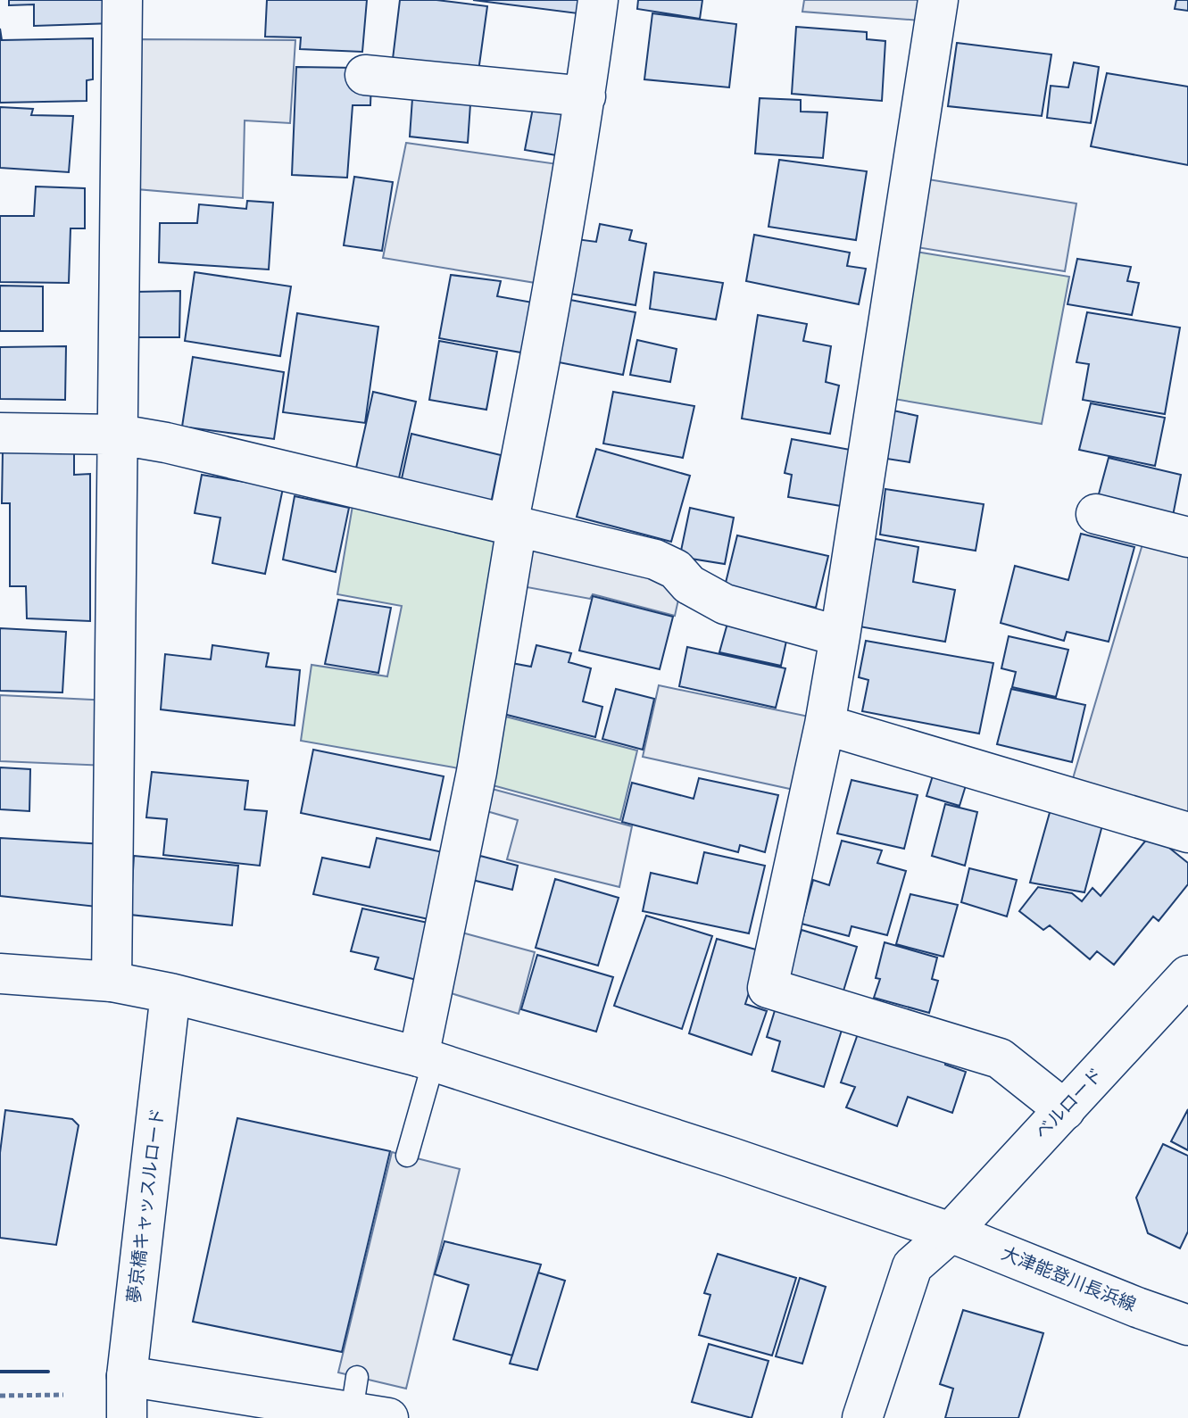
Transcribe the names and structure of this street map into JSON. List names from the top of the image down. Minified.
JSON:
{"streets":{"street":["ベルロード","夢京橋キャッスルロード","大津能登川長浜線"]},"crossings":[["ベルロード","大津能登川長浜線"],["夢京橋キャッスルロード","大津能登川長浜線"]]}
